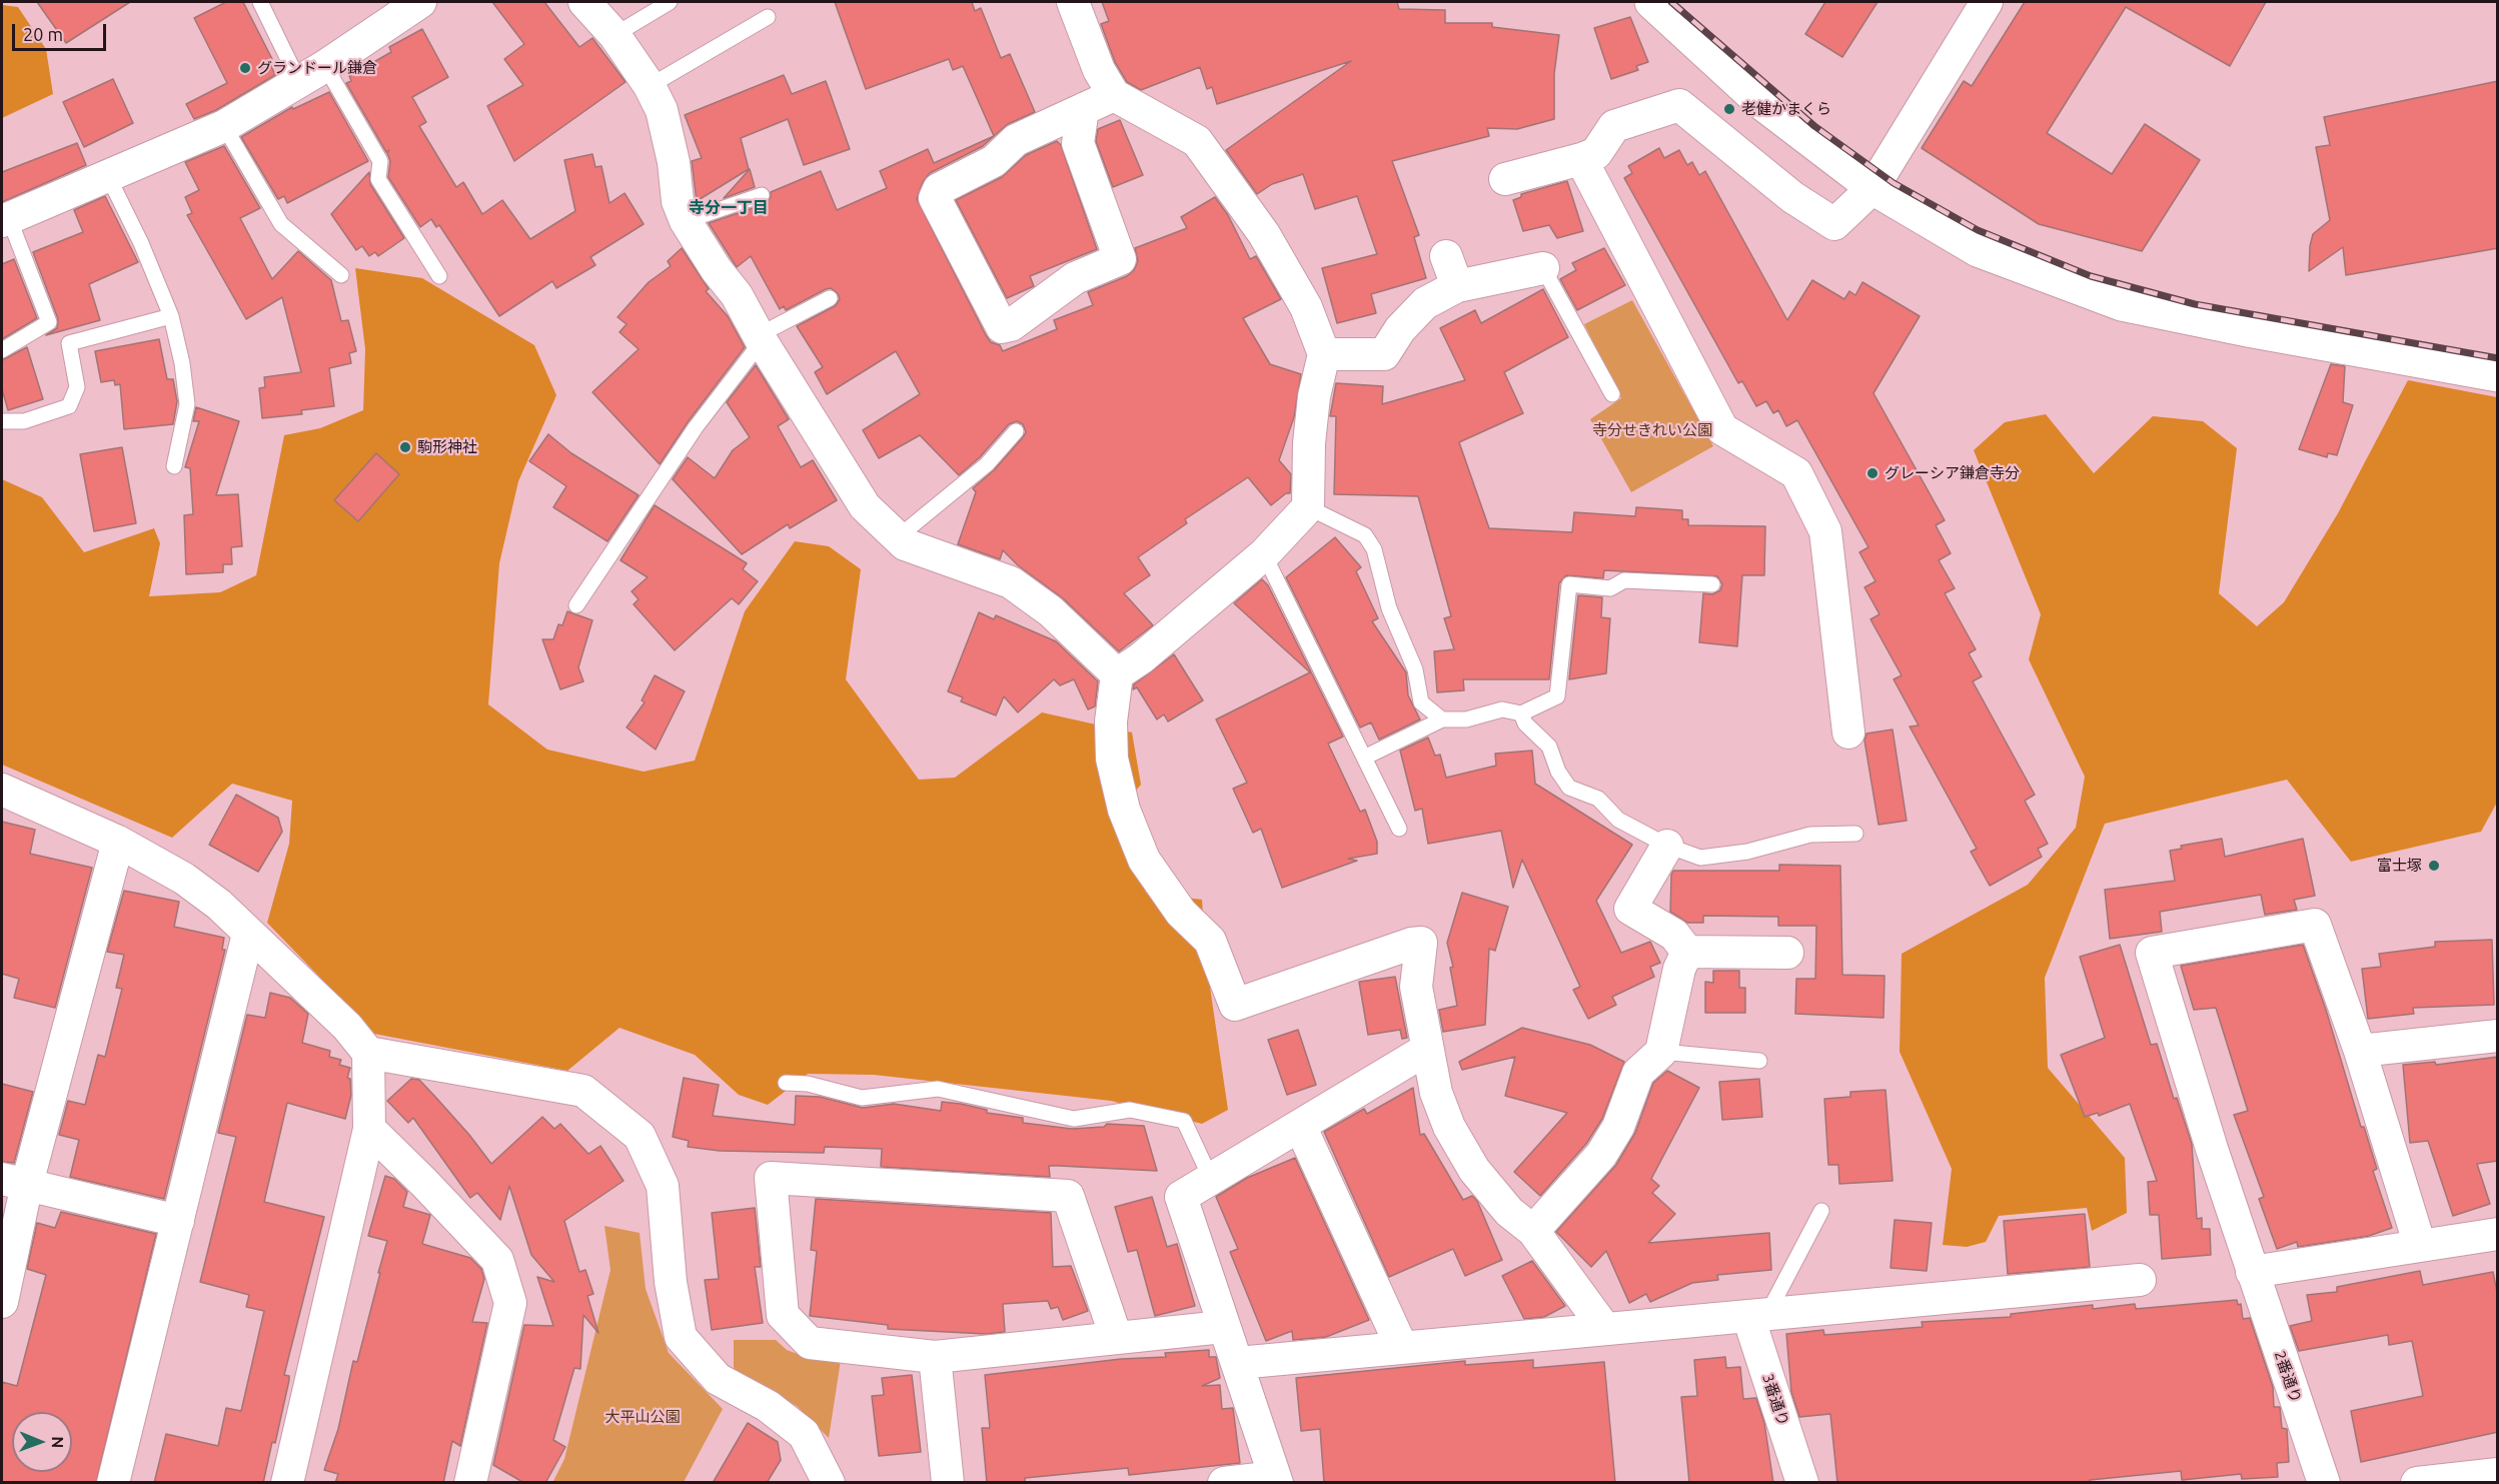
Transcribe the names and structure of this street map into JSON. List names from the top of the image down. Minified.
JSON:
{"streets":{"street":["2番通り","3番通り"]},"districts":["寺分一丁目"],"parks":["寺分せきれい公園","大平山公園"],"places":["グランドール鎌倉","老健かまくら","駒形神社","グレーシア鎌倉寺分","富士塚"],"scale_bar":"20 m","north":"right"}
